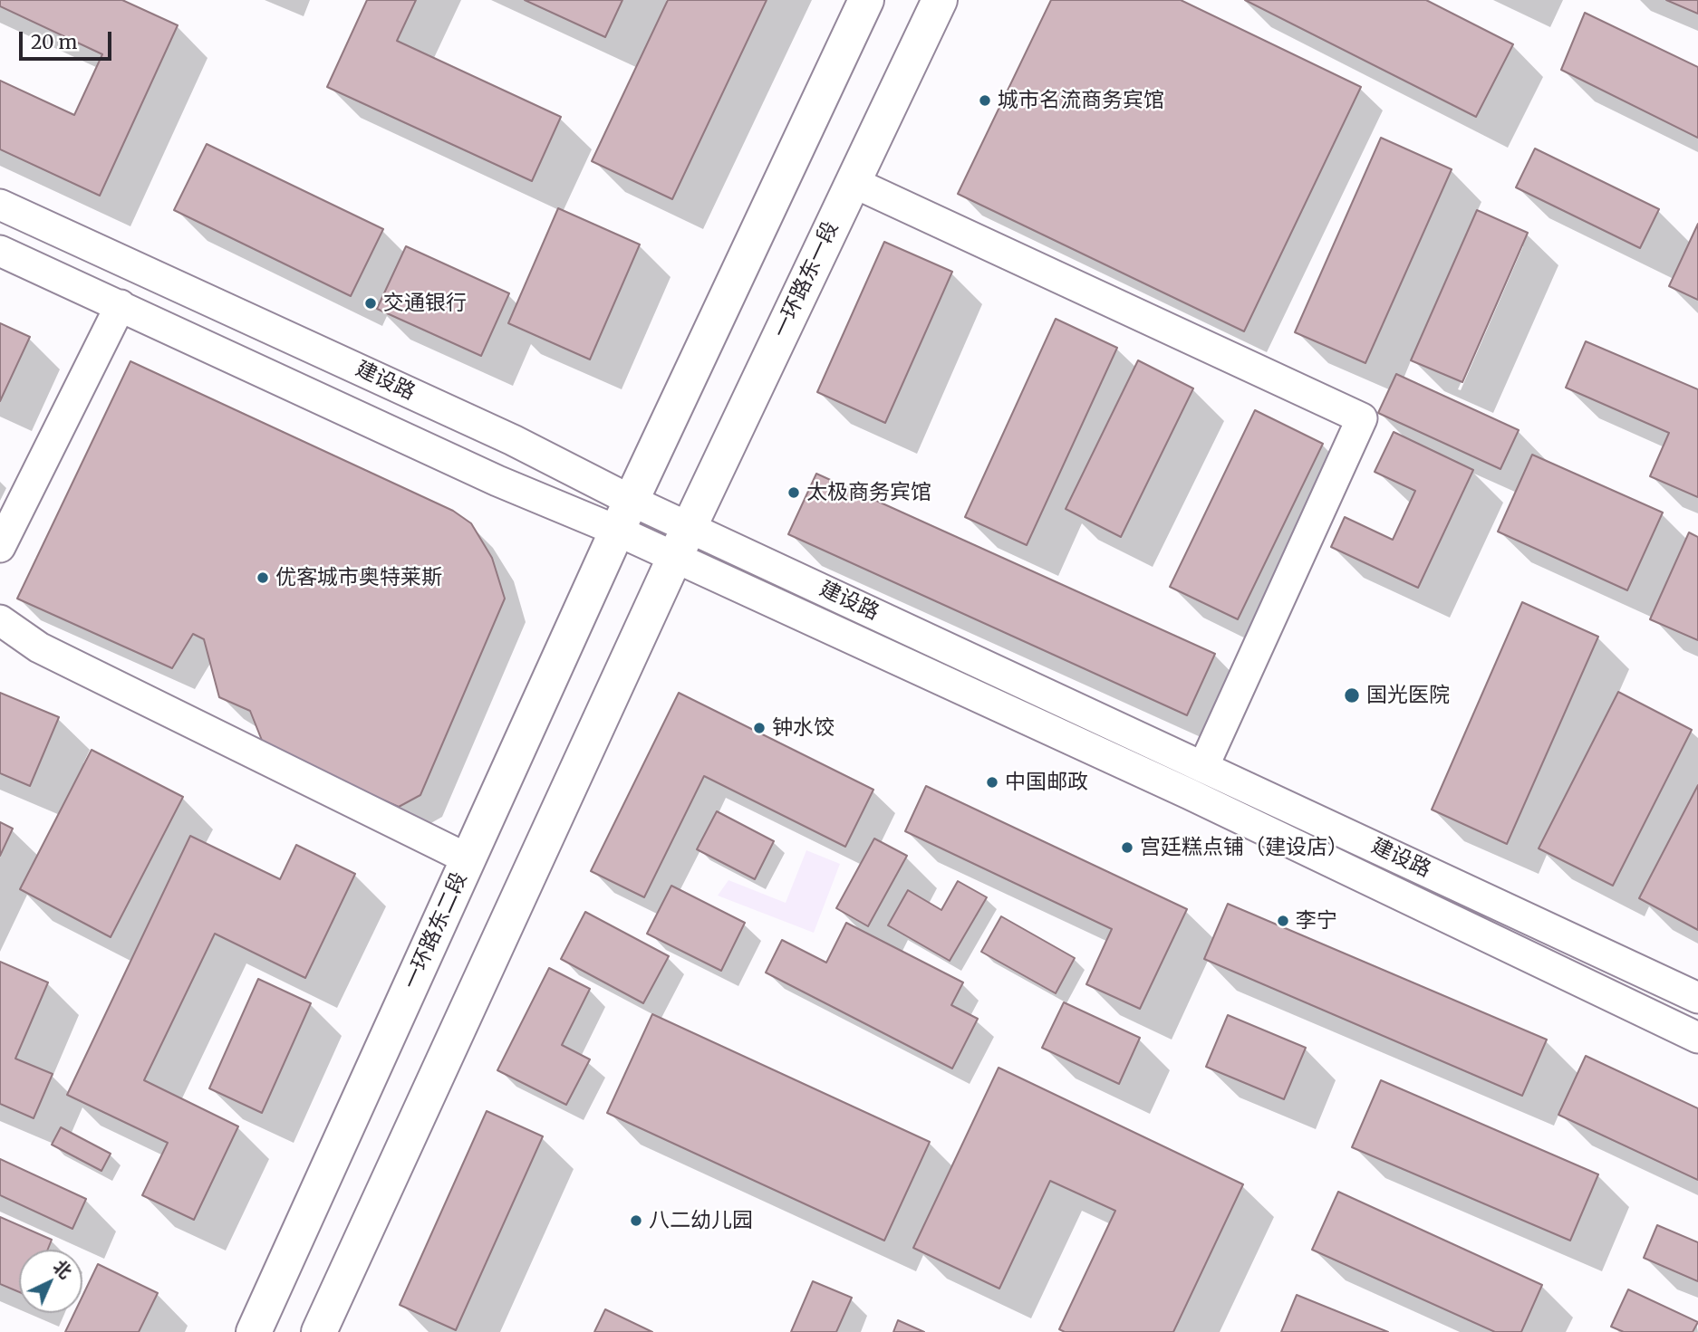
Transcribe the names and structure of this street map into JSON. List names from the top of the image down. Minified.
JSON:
{"streets":{"main road":["一环路东一段","一环路东二段"],"street":["建设路"]},"crossings":[["一环路东一段","建设路"],["建设路","一环路东二段"]],"places":["城市名流商务宾馆","交通银行","太极商务宾馆","优客城市奥特莱斯","国光医院","钟水饺","中国邮政","宫廷糕点铺（建设店）","李宁","八二幼儿园"],"scale_bar":"20 m","north":"top right"}
